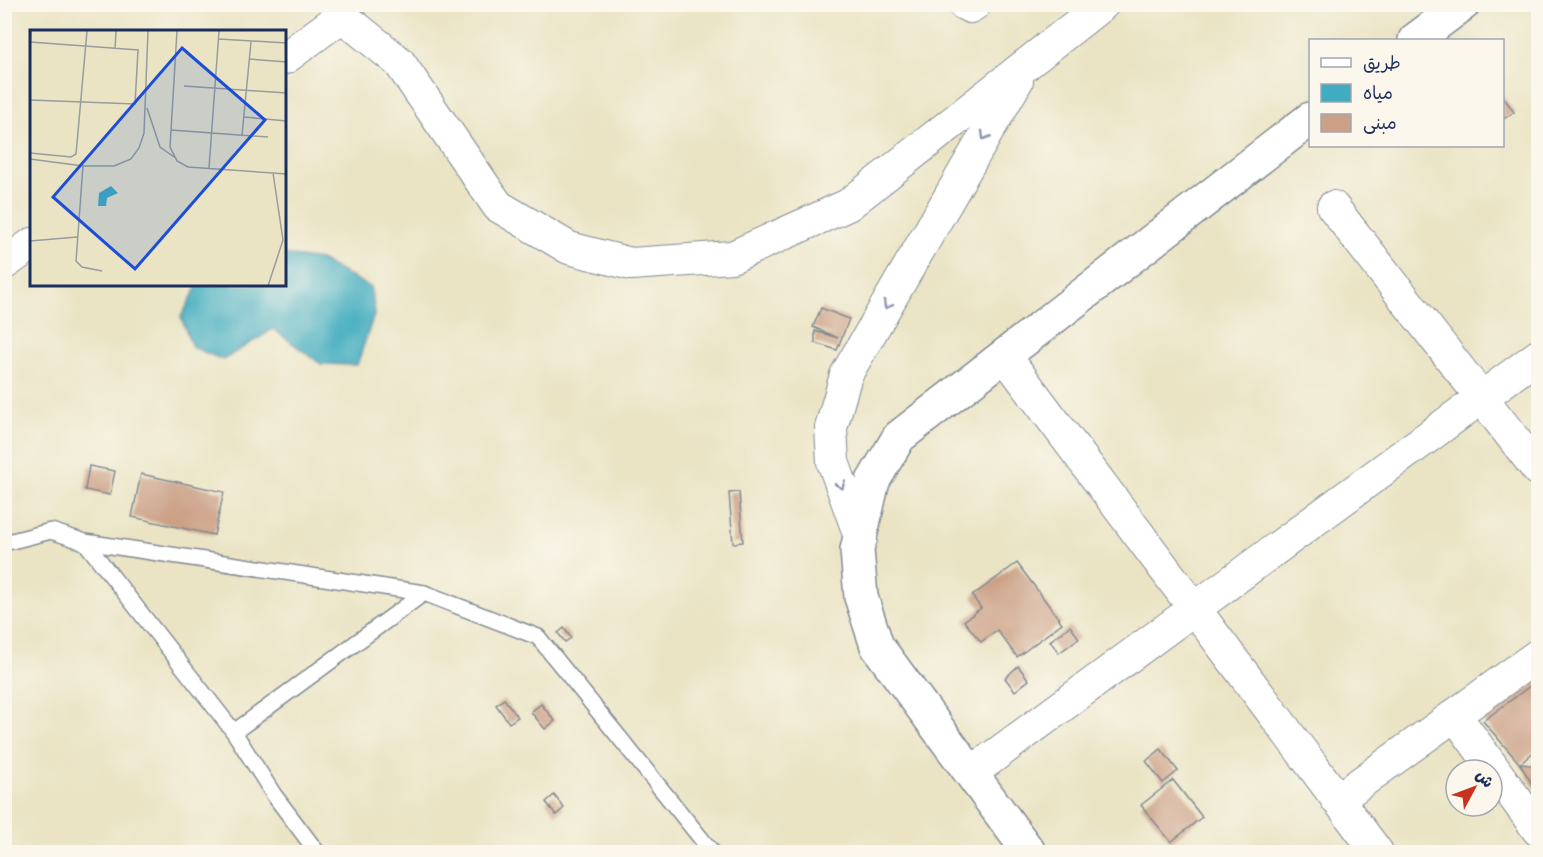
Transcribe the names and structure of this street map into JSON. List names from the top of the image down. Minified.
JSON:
{"legend":["طريق","مياه","مبنى"],"north":"top right"}
